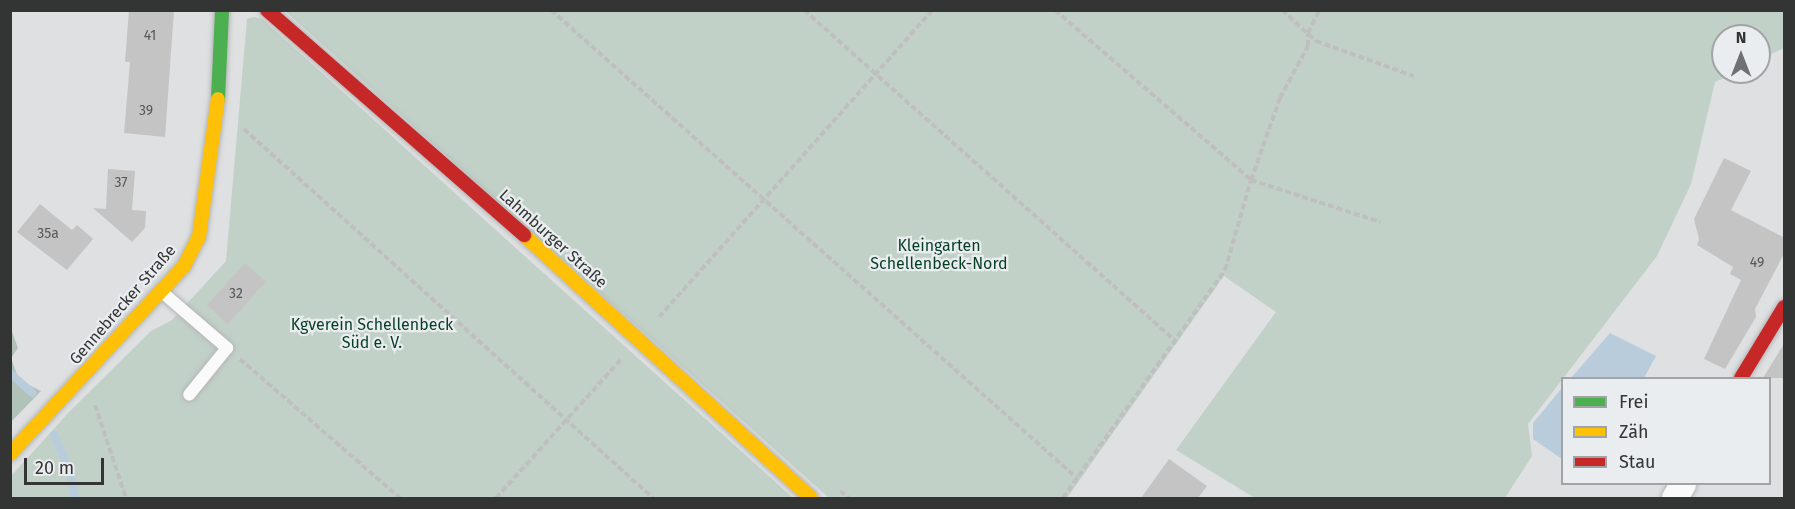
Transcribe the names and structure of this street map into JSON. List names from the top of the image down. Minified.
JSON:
{"streets":{"street":["Lahmburger Straße","Gennebrecker Straße"]},"parks":["Kleingarten Schellenbeck-Nord","Kgverein Schellenbeck Süd e. V."],"house_numbers":["41","39","37","35a","49","32"],"legend":["Frei","Zäh","Stau"],"scale_bar":"20 m","north":"top"}
